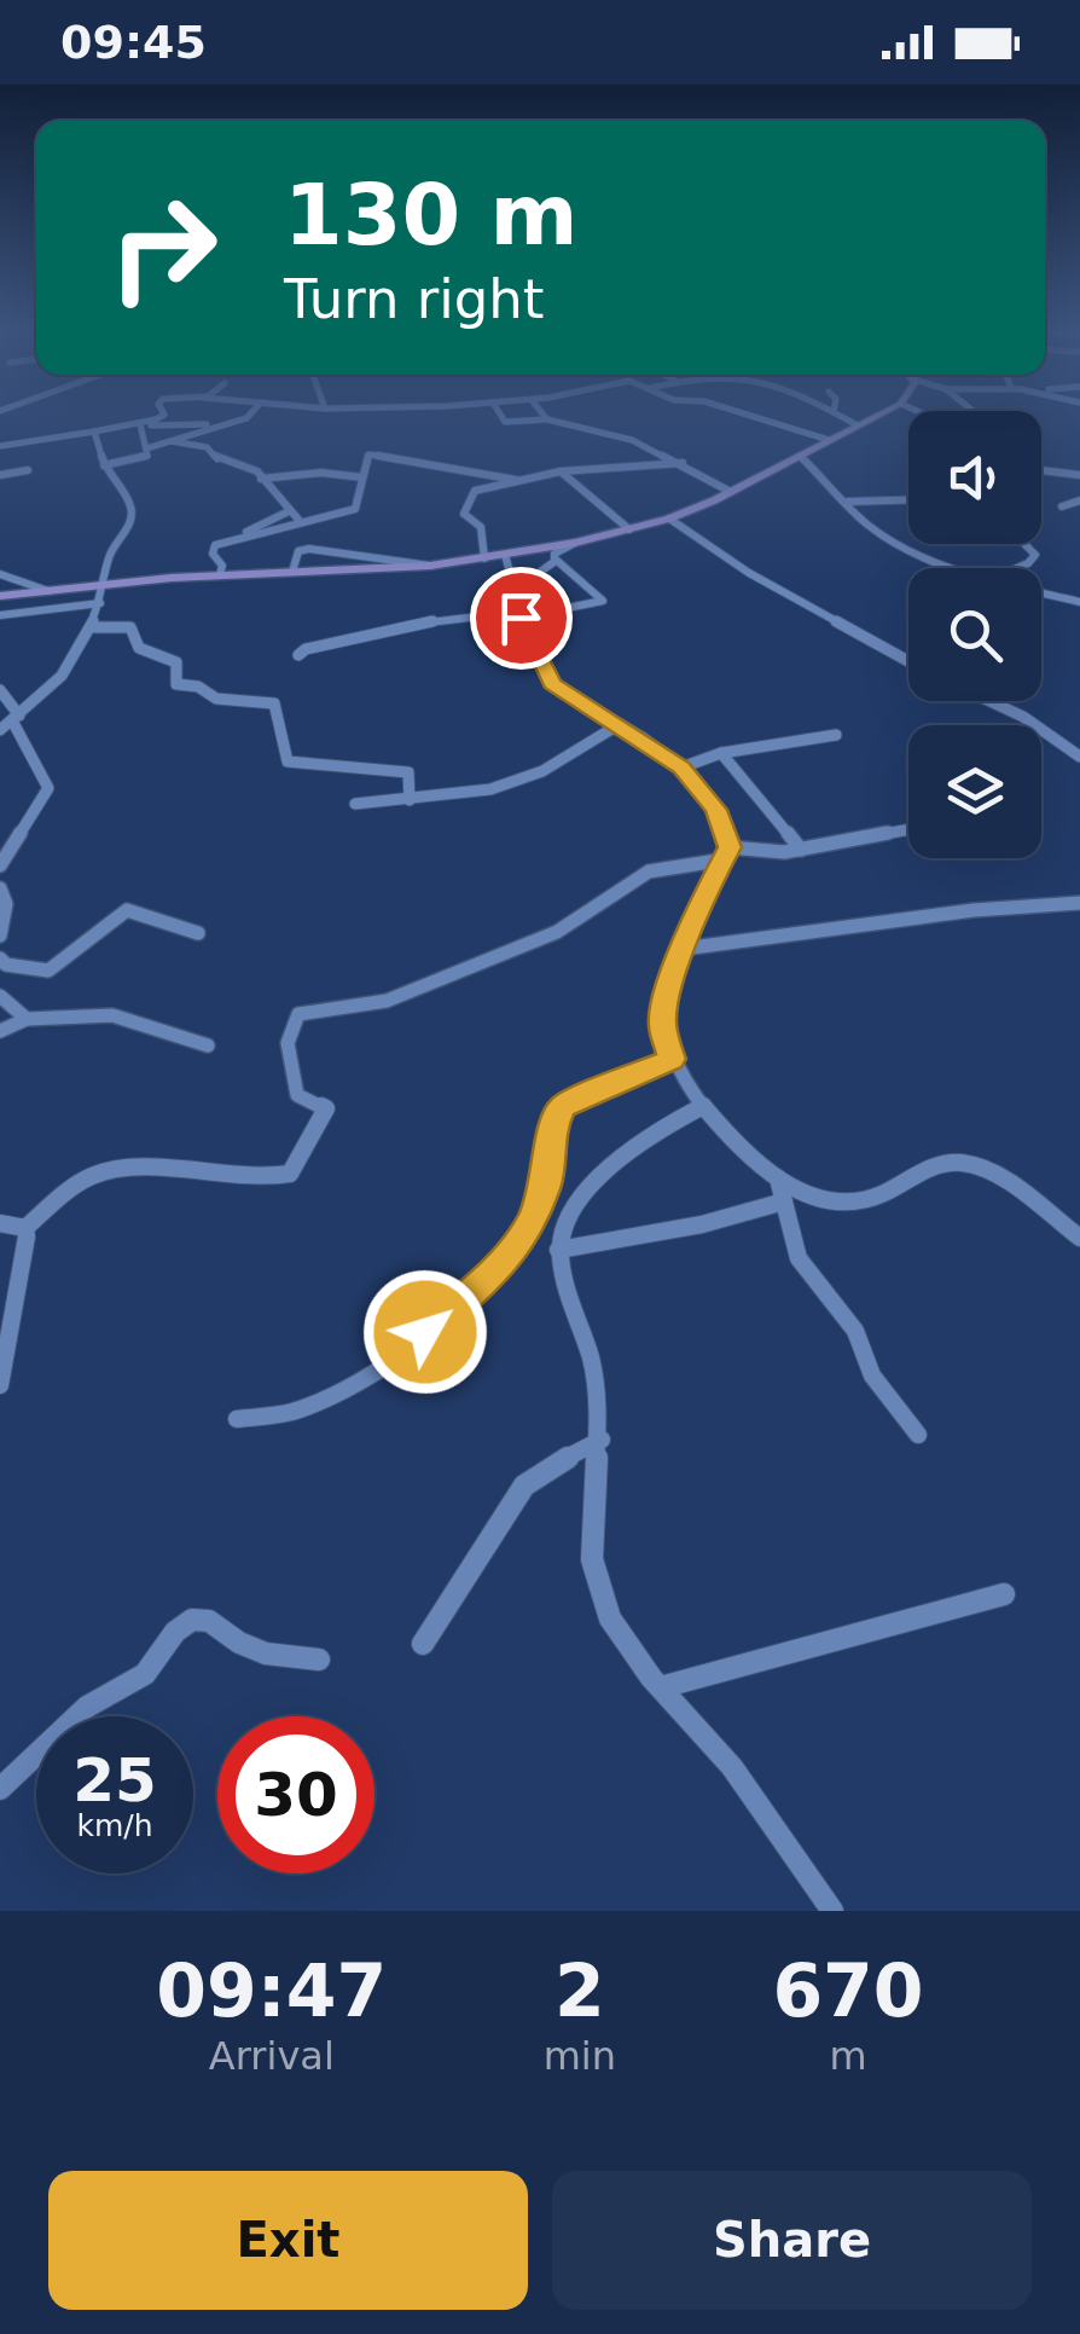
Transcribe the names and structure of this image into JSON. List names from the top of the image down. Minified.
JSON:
{"page":{"status":"09:45","turn":["130 m","Turn right"],"speed":"25 km/h","limit":"30","eta":["09:47","Arrival","2","min","670","m"],"buttons":["Exit","Share"]}}
